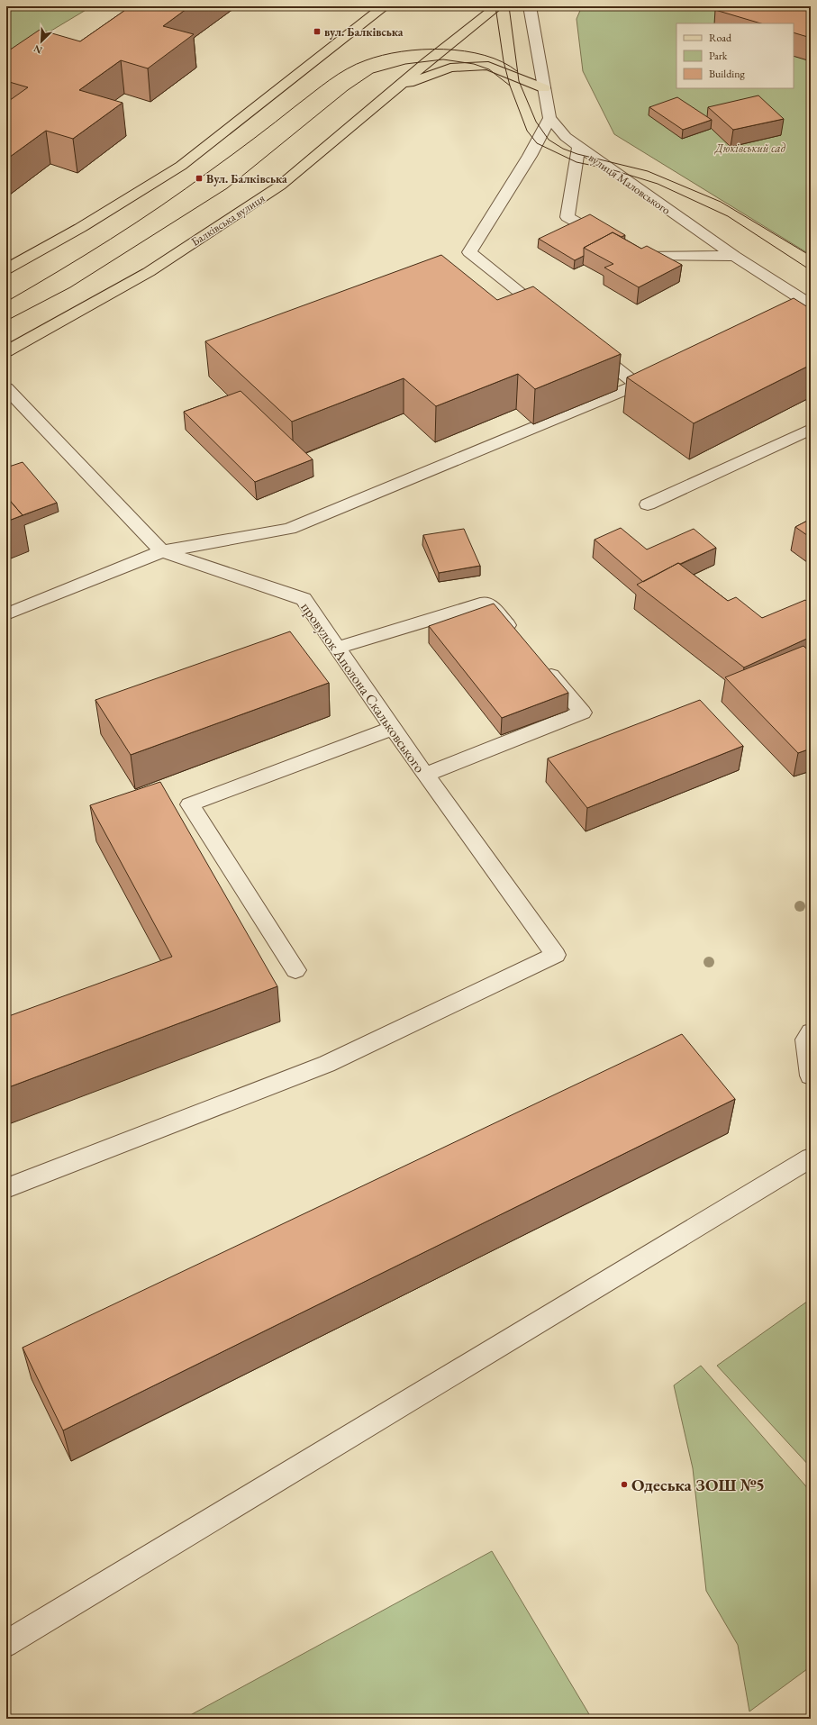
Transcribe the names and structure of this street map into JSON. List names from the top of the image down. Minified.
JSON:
{"streets":{"main road":["Балківська вулиця"],"street":["вулиця Маловського","провулок Аполона Скальковського"]},"parks":["Дюківський сад"],"places":{"transit":["вул. Балківська","Вул. Балківська"],"other":["Одеська ЗОШ №5"]},"legend":["Road","Park","Building"],"north":"bottom left"}
